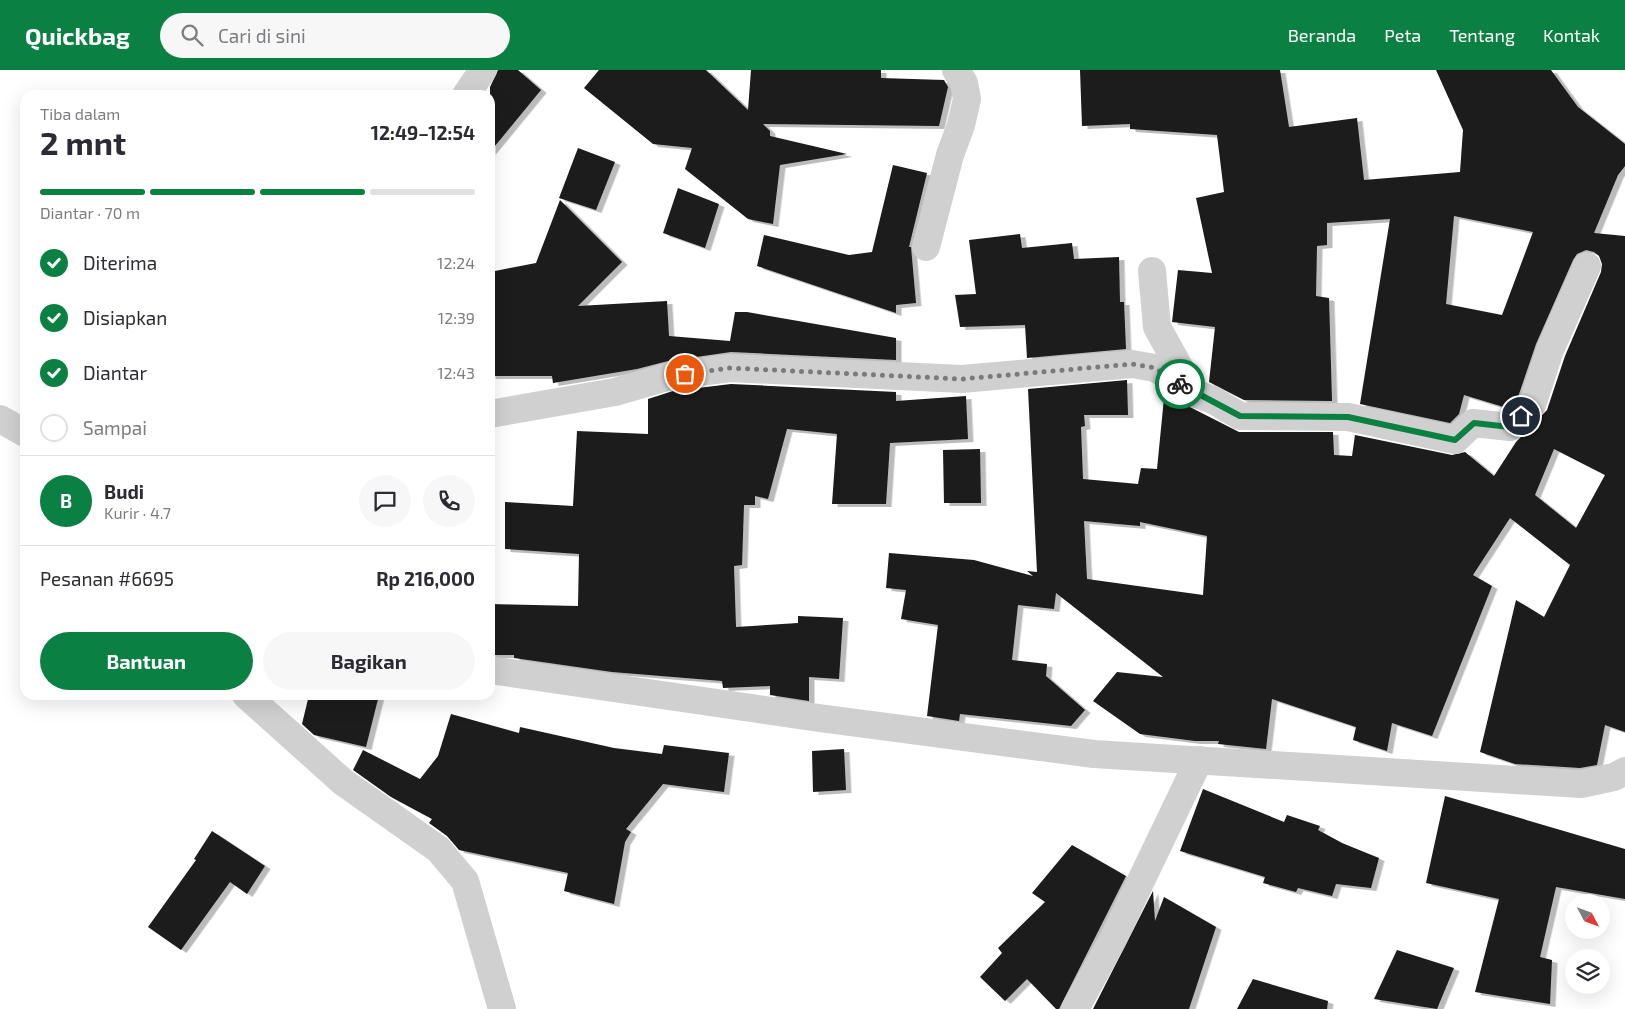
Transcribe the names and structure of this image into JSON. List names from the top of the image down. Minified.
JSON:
{"north":"bottom right","page":{"header":"Quickbag","search":"Cari di sini","nav":["Beranda","Peta","Tentang","Kontak"],"heading":["2 mnt","Tiba dalam","12:49–12:54"],"panel":["Budi","Kurir · 4.7","Pesanan #6695","Rp 216,000"],"bar":"Diantar · 70 m","list":[["Diterima","12:24"],["Disiapkan","12:39"],["Diantar","12:43"],"Sampai"],"round":"B","buttons":["Bantuan","Bagikan"]}}
